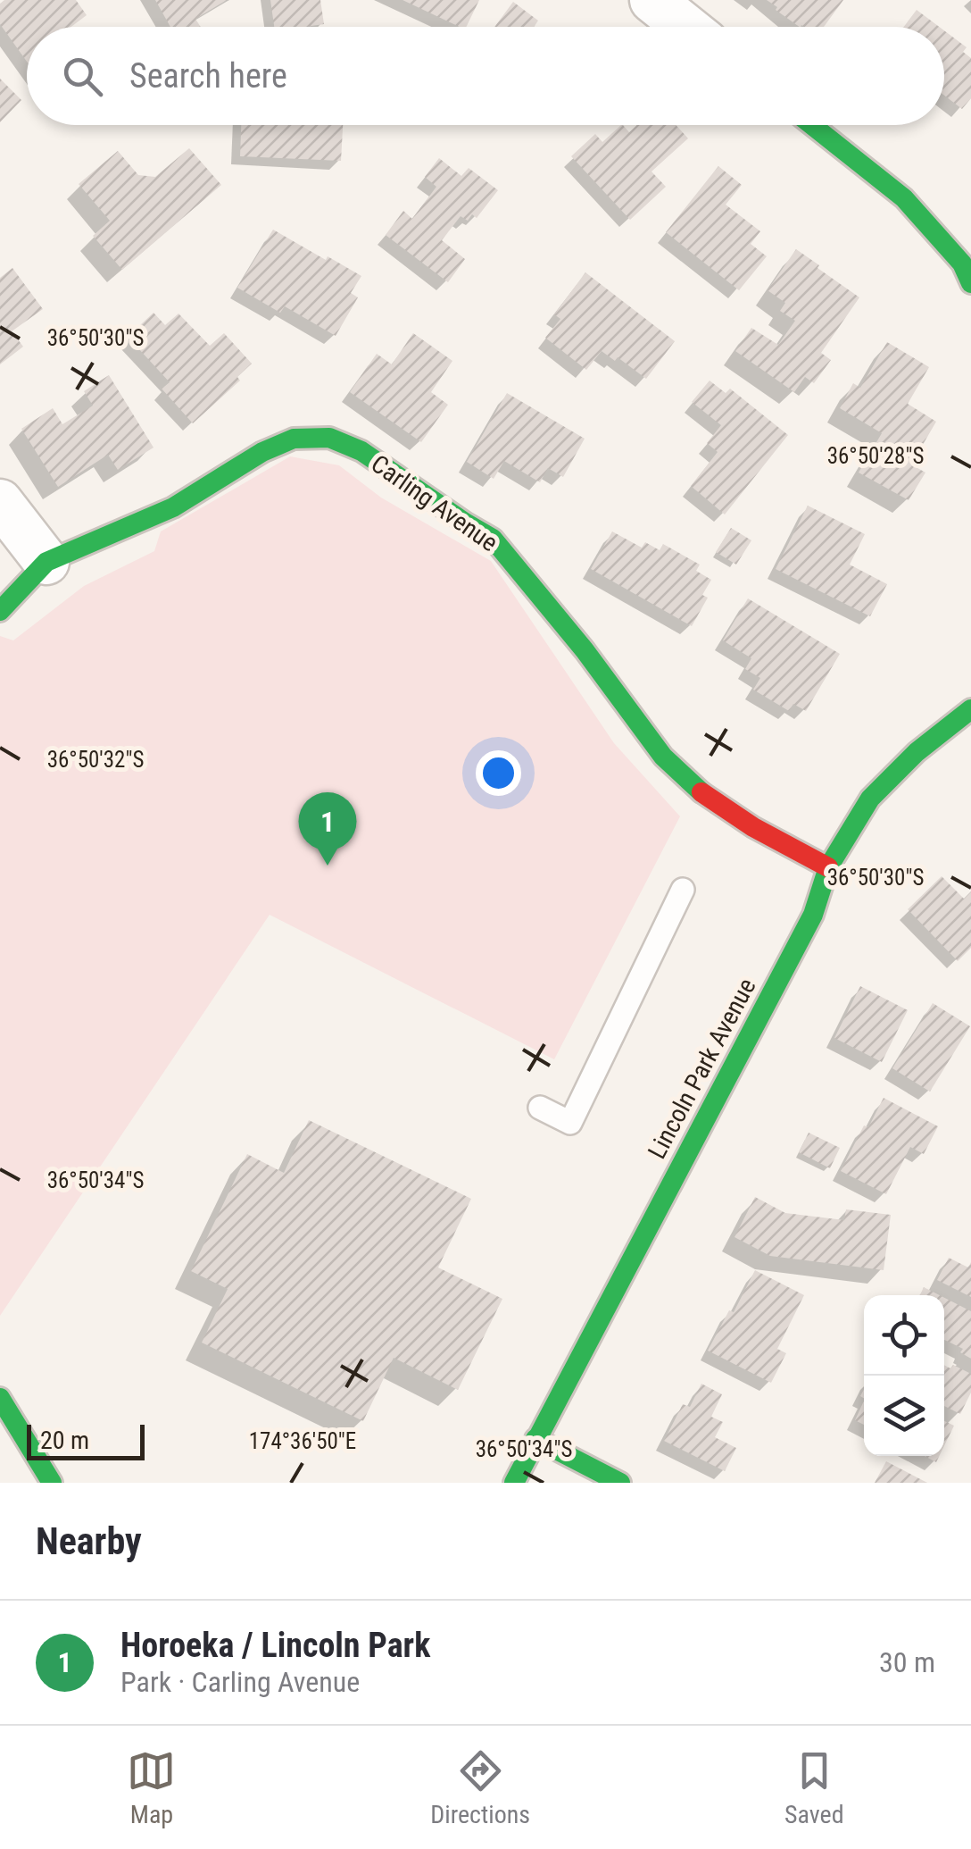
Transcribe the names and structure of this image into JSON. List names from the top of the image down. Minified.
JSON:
{"streets":{"street":["Carling Avenue","Lincoln Park Avenue"]},"crossings":[["Carling Avenue","Lincoln Park Avenue"]],"scale_bar":"20 m","page":{"search":"Search here","pins":"1","scale":"20 m","heading":"Nearby","list":[{"mark":"1","name":"Horoeka / Lincoln Park","note":"Park · Carling Avenue","value":"30 m"}],"nav":["Map","Directions","Saved"]},"coordinates":["36°50'30\"S","36°50'28\"S","36°50'32\"S","36°50'34\"S","174°36'50\"E"]}
